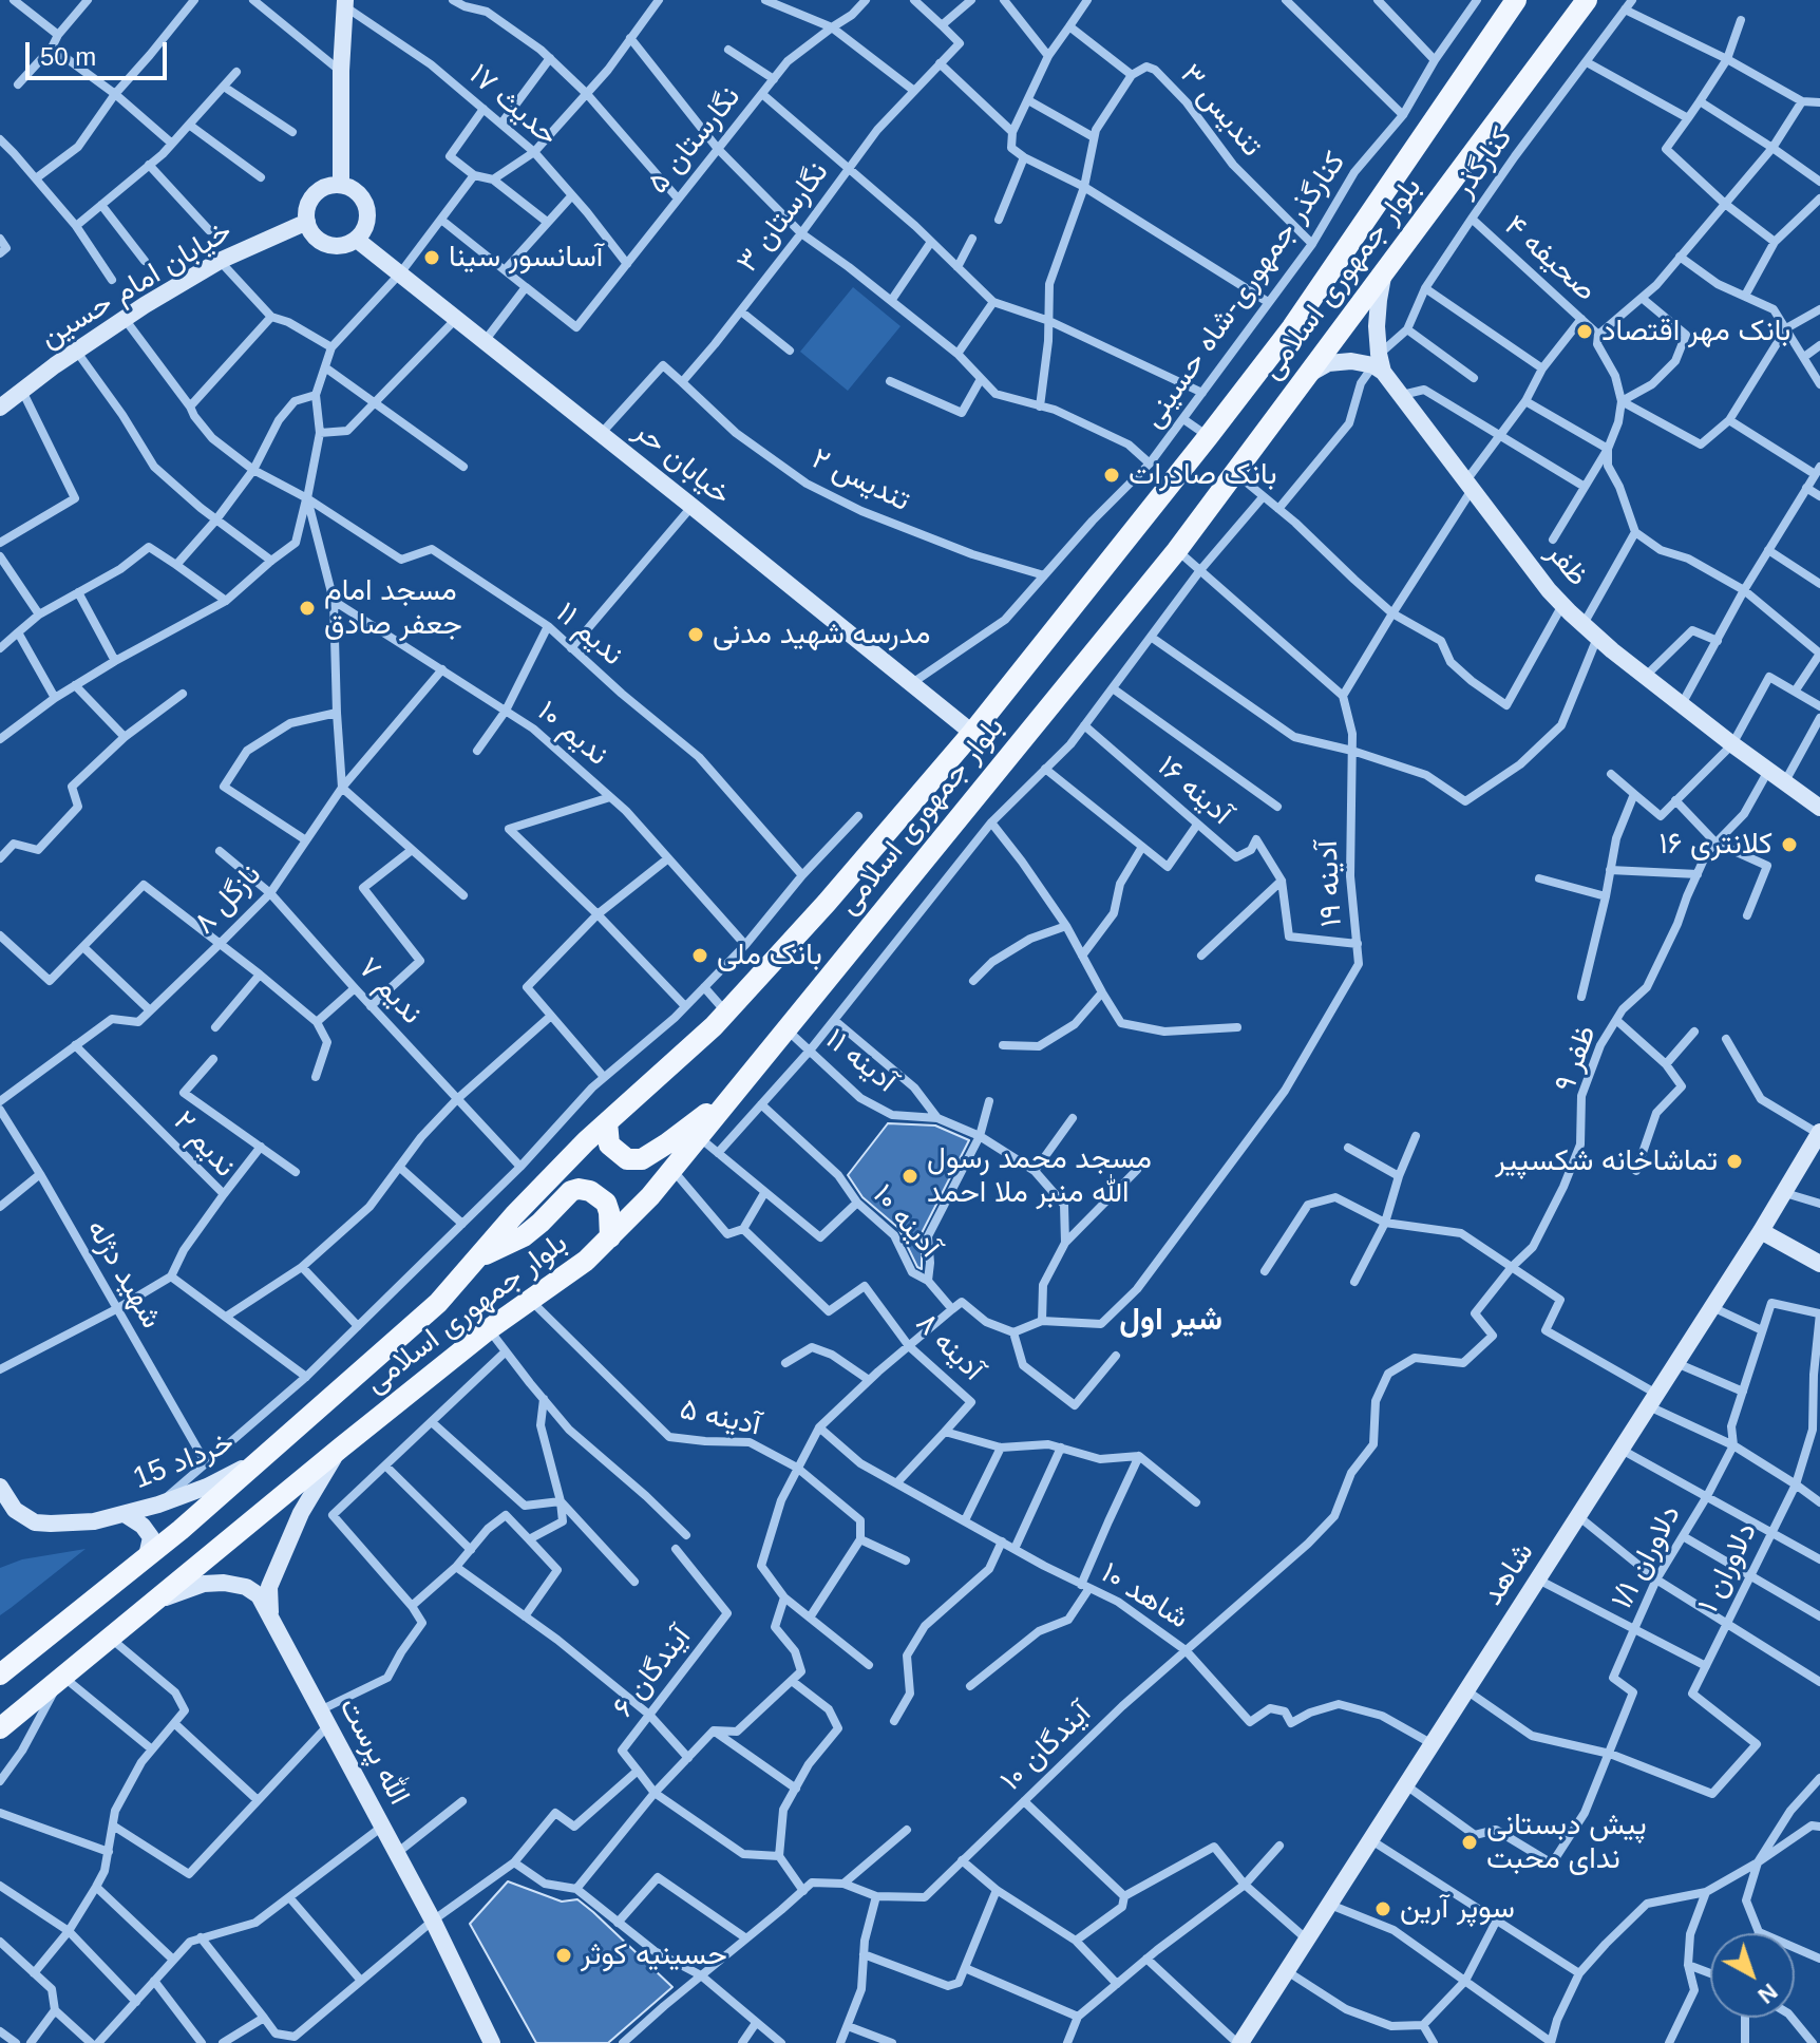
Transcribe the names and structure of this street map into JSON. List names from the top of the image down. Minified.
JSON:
{"streets":{"main road":["بلوار جمهوری اسلامی","خیابان امام حسین","خیابان حر","ظفر","15 خرداد","شاهد","الله پرست"],"street":["حدیث ۱۷","تندیس ۳","نگارستان ۵","کنارگذر","نگارستان ۳","صحیفه ۴","کنارگذر جمهوری-شاه حسینی","تندیس ۲","ندیم ۱۱","ندیم ۱۰","آدینه ۱۶","آدینه ۱۹","نازگل ۸","ندیم ۷","ظفر ۹","آدینه ۱۱","ندیم ۲","آدینه ۱۰","شهید دژله","آدینه ۸","آدینه ۵","دلاوران ۱/۱","دلاوران ۱","شاهد ۱۰","آیندگان ۶","آیندگان ۱۰"]},"crossings":[["حدیث ۱۷","نگارستان ۵"],["تندیس ۳","کنارگذر جمهوری-شاه حسینی"],["کنارگذر","صحیفه ۴"],["کنارگذر","ظفر"],["نگارستان ۳","تندیس ۲"],["بلوار جمهوری اسلامی","خیابان حر"],["بلوار جمهوری اسلامی","آدینه ۱۱"],["بلوار جمهوری اسلامی","آدینه ۸"],["بلوار جمهوری اسلامی","آدینه ۵"],["بلوار جمهوری اسلامی","15 خرداد"],["بلوار جمهوری اسلامی","الله پرست"],["خیابان امام حسین","خیابان حر"],["کنارگذر جمهوری-شاه حسینی","خیابان حر"],["کنارگذر جمهوری-شاه حسینی","تندیس ۲"],["ظفر","ظفر ۹"],["ندیم ۱۰","نازگل ۸"],["آدینه ۱۶","آدینه ۱۹"],["نازگل ۸","ندیم ۷"],["ظفر ۹","آیندگان ۱۰"],["دلاوران ۱/۱","دلاوران ۱"],["دلاوران ۱/۱","شاهد"],["شاهد","شاهد ۱۰"],["شاهد ۱۰","آیندگان ۱۰"]],"districts":["شیر اول"],"places":["آسانسور سینا","بانک مهر اقتصاد","بانک صادرات","مسجد امام جعفر صادق","مدرسه شهید مدنی","کلانتری ۱۶","بانک ملی","تماشاخانه شکسپیر","مسجد محمد رسول الله منبر ملا احمد","پیش دبستانی ندای محبت","سوپر آرین","حسینیه کوثر"],"scale_bar":"50 m","north":"bottom right"}
